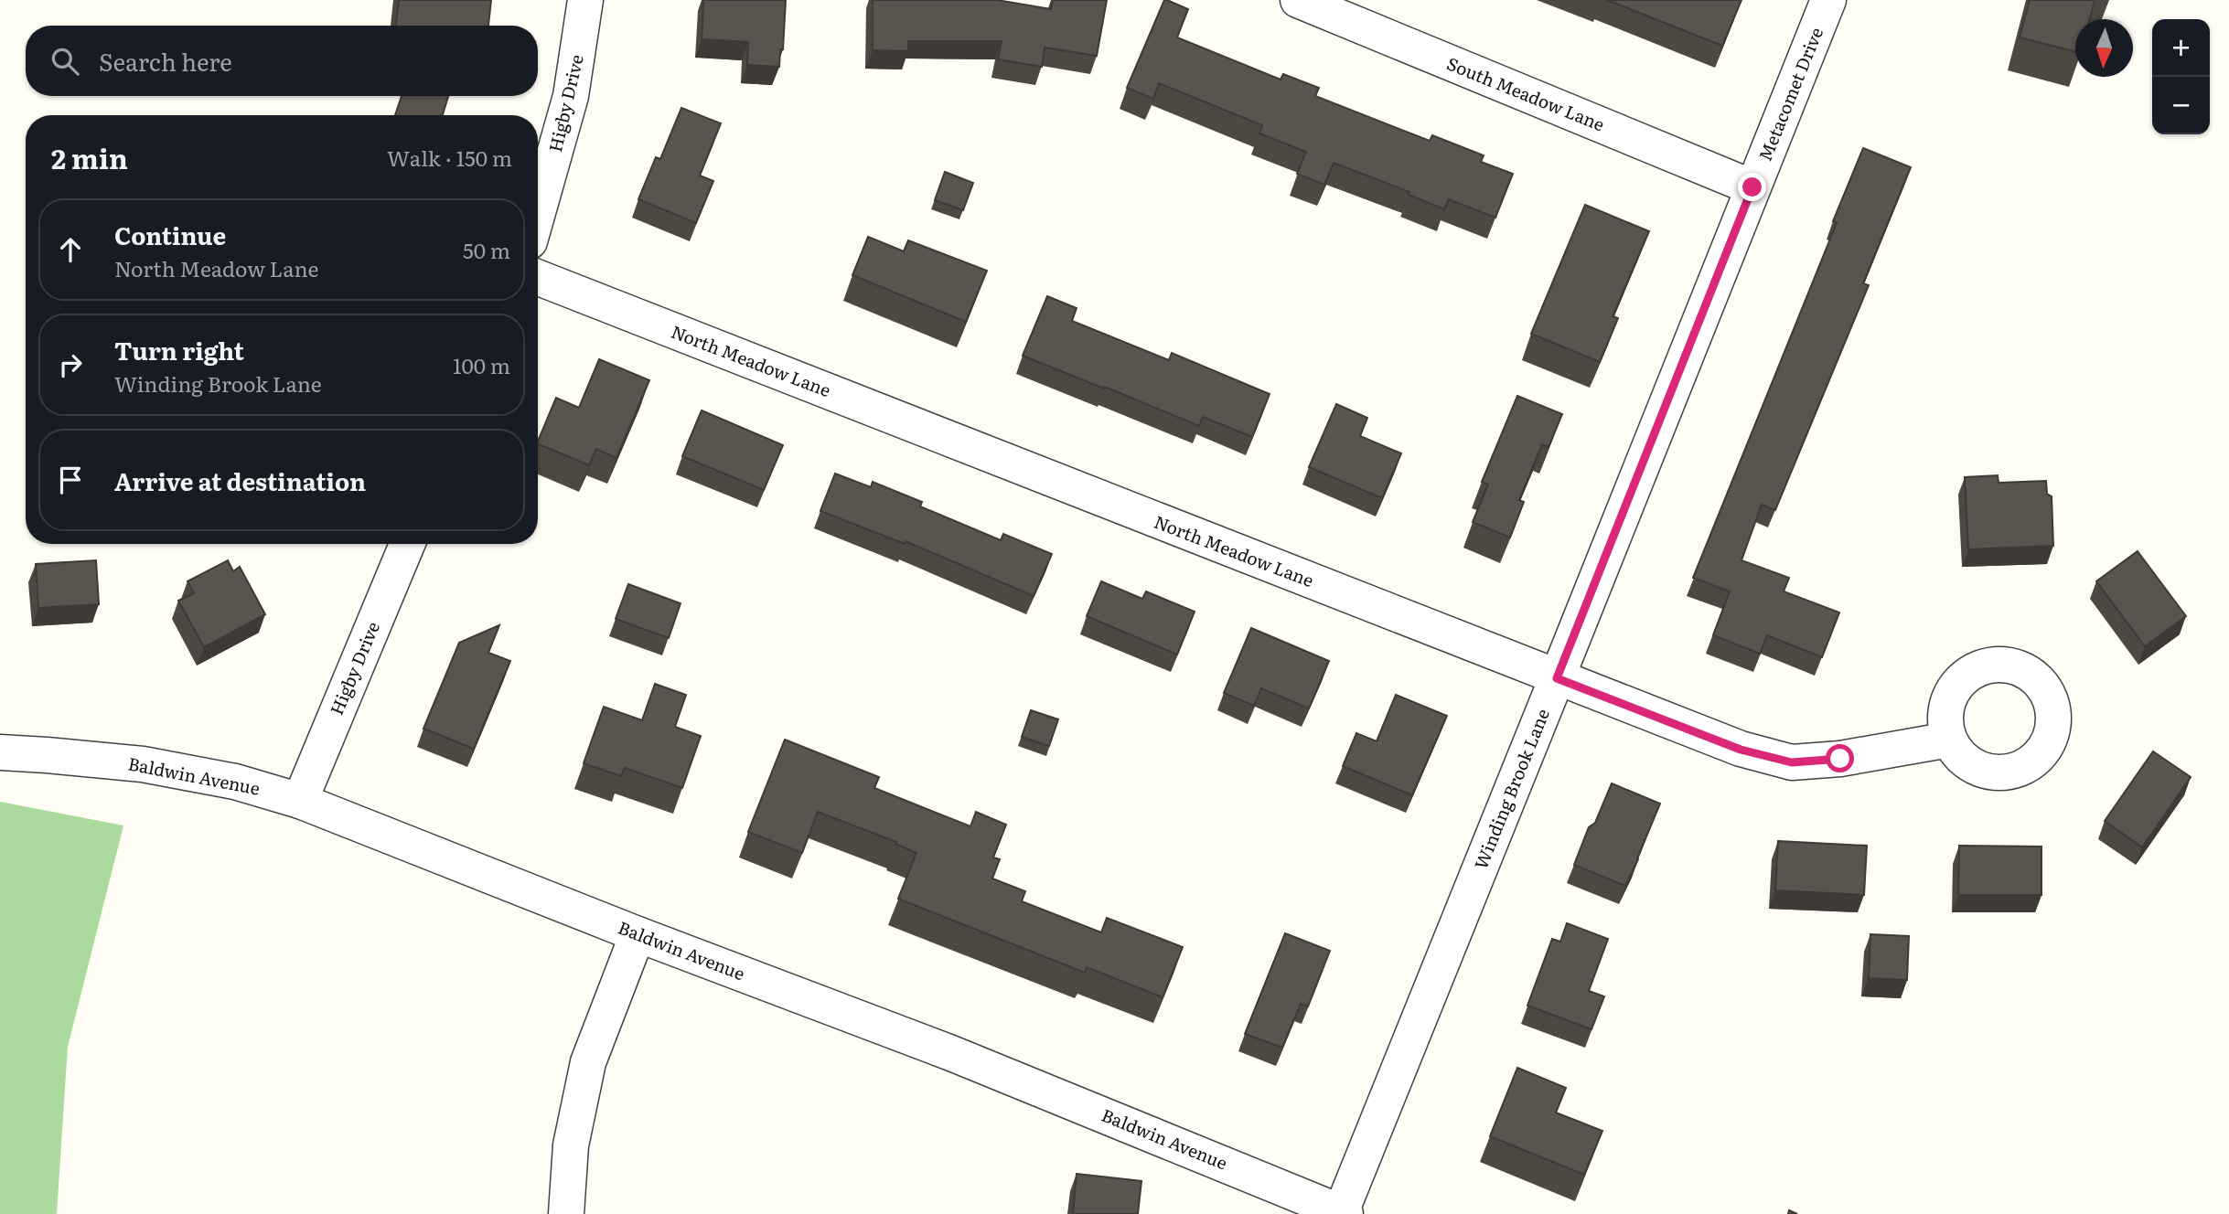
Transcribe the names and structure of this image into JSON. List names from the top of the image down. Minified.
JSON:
{"streets":{"street":["South Meadow Lane","Metacomet Drive","Higby Drive","North Meadow Lane","Baldwin Avenue","Winding Brook Lane"]},"crossings":[["South Meadow Lane","Metacomet Drive"],["South Meadow Lane","Winding Brook Lane"],["Metacomet Drive","Winding Brook Lane"],["Higby Drive","Baldwin Avenue"],["North Meadow Lane","Winding Brook Lane"],["Baldwin Avenue","Winding Brook Lane"]],"north":"bottom","page":{"map_buttons":["+","−"],"search":"Search here","heading":["2 min","Walk · 150 m"],"list":[["Continue","North Meadow Lane","50 m"],["Turn right","Winding Brook Lane","100 m"],"Arrive at destination"]}}
